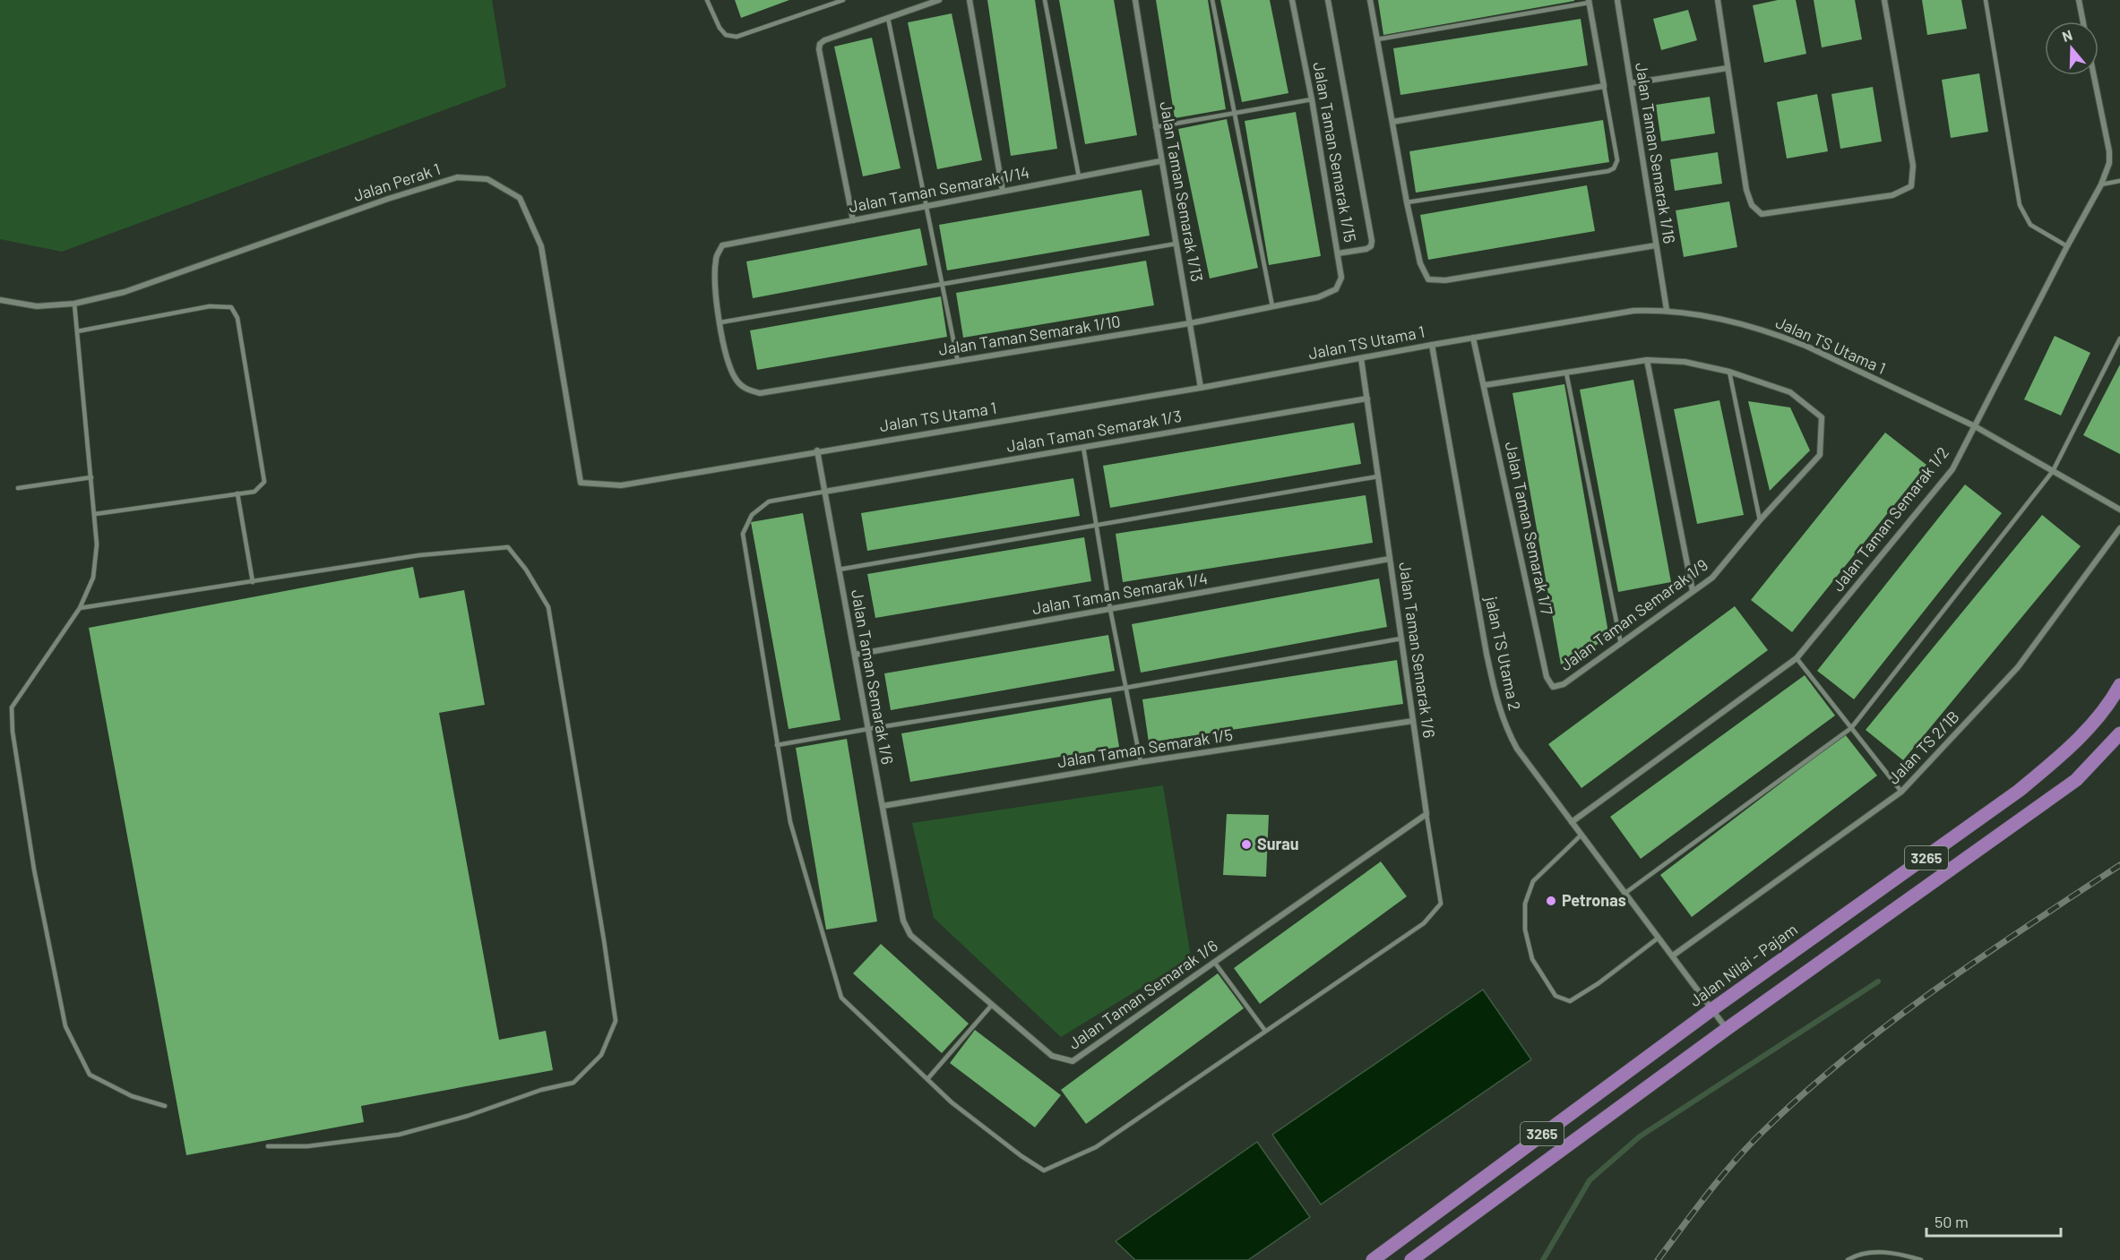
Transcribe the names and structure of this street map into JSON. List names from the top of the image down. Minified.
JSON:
{"streets":{"main road":["3265","Jalan Nilai - Pajam"],"street":["Jalan Taman Semarak 1/15","Jalan Taman Semarak 1/16","Jalan Perak 1","Jalan Taman Semarak 1/14","Jalan Taman Semarak 1/13","Jalan Taman Semarak 1/10","Jalan TS Utama 1","Jalan Taman Semarak 1/3","Jalan Taman Semarak 1/2","Jalan Taman Semarak 1/7","Jalan Taman Semarak 1/4","Jalan Taman Semarak 1/9","Jalan Taman Semarak 1/6","jalan TS Utama 2","Jalan TS 2/1B","Jalan Taman Semarak 1/5"]},"crossings":[["Jalan Taman Semarak 1/15","Jalan Taman Semarak 1/10"],["Jalan Taman Semarak 1/16","Jalan TS Utama 1"],["Jalan Perak 1","Jalan TS Utama 1"],["Jalan Taman Semarak 1/14","Jalan Taman Semarak 1/13"],["Jalan Taman Semarak 1/14","Jalan Taman Semarak 1/10"],["Jalan Taman Semarak 1/13","Jalan Taman Semarak 1/10"],["Jalan Taman Semarak 1/13","Jalan TS Utama 1"],["Jalan TS Utama 1","Jalan Taman Semarak 1/2"],["Jalan TS Utama 1","Jalan Taman Semarak 1/7"],["Jalan TS Utama 1","Jalan Taman Semarak 1/6"],["Jalan TS Utama 1","jalan TS Utama 2"],["Jalan Taman Semarak 1/3","Jalan Taman Semarak 1/6"],["Jalan Taman Semarak 1/2","jalan TS Utama 2"],["Jalan Taman Semarak 1/7","Jalan Taman Semarak 1/9"],["Jalan Taman Semarak 1/4","Jalan Taman Semarak 1/6"],["Jalan Taman Semarak 1/6","Jalan Taman Semarak 1/5"],["jalan TS Utama 2","Jalan TS 2/1B"],["jalan TS Utama 2","3265"],["jalan TS Utama 2","Jalan Nilai - Pajam"]],"places":["Surau","Petronas"],"scale_bar":"50 m","north":"top"}
